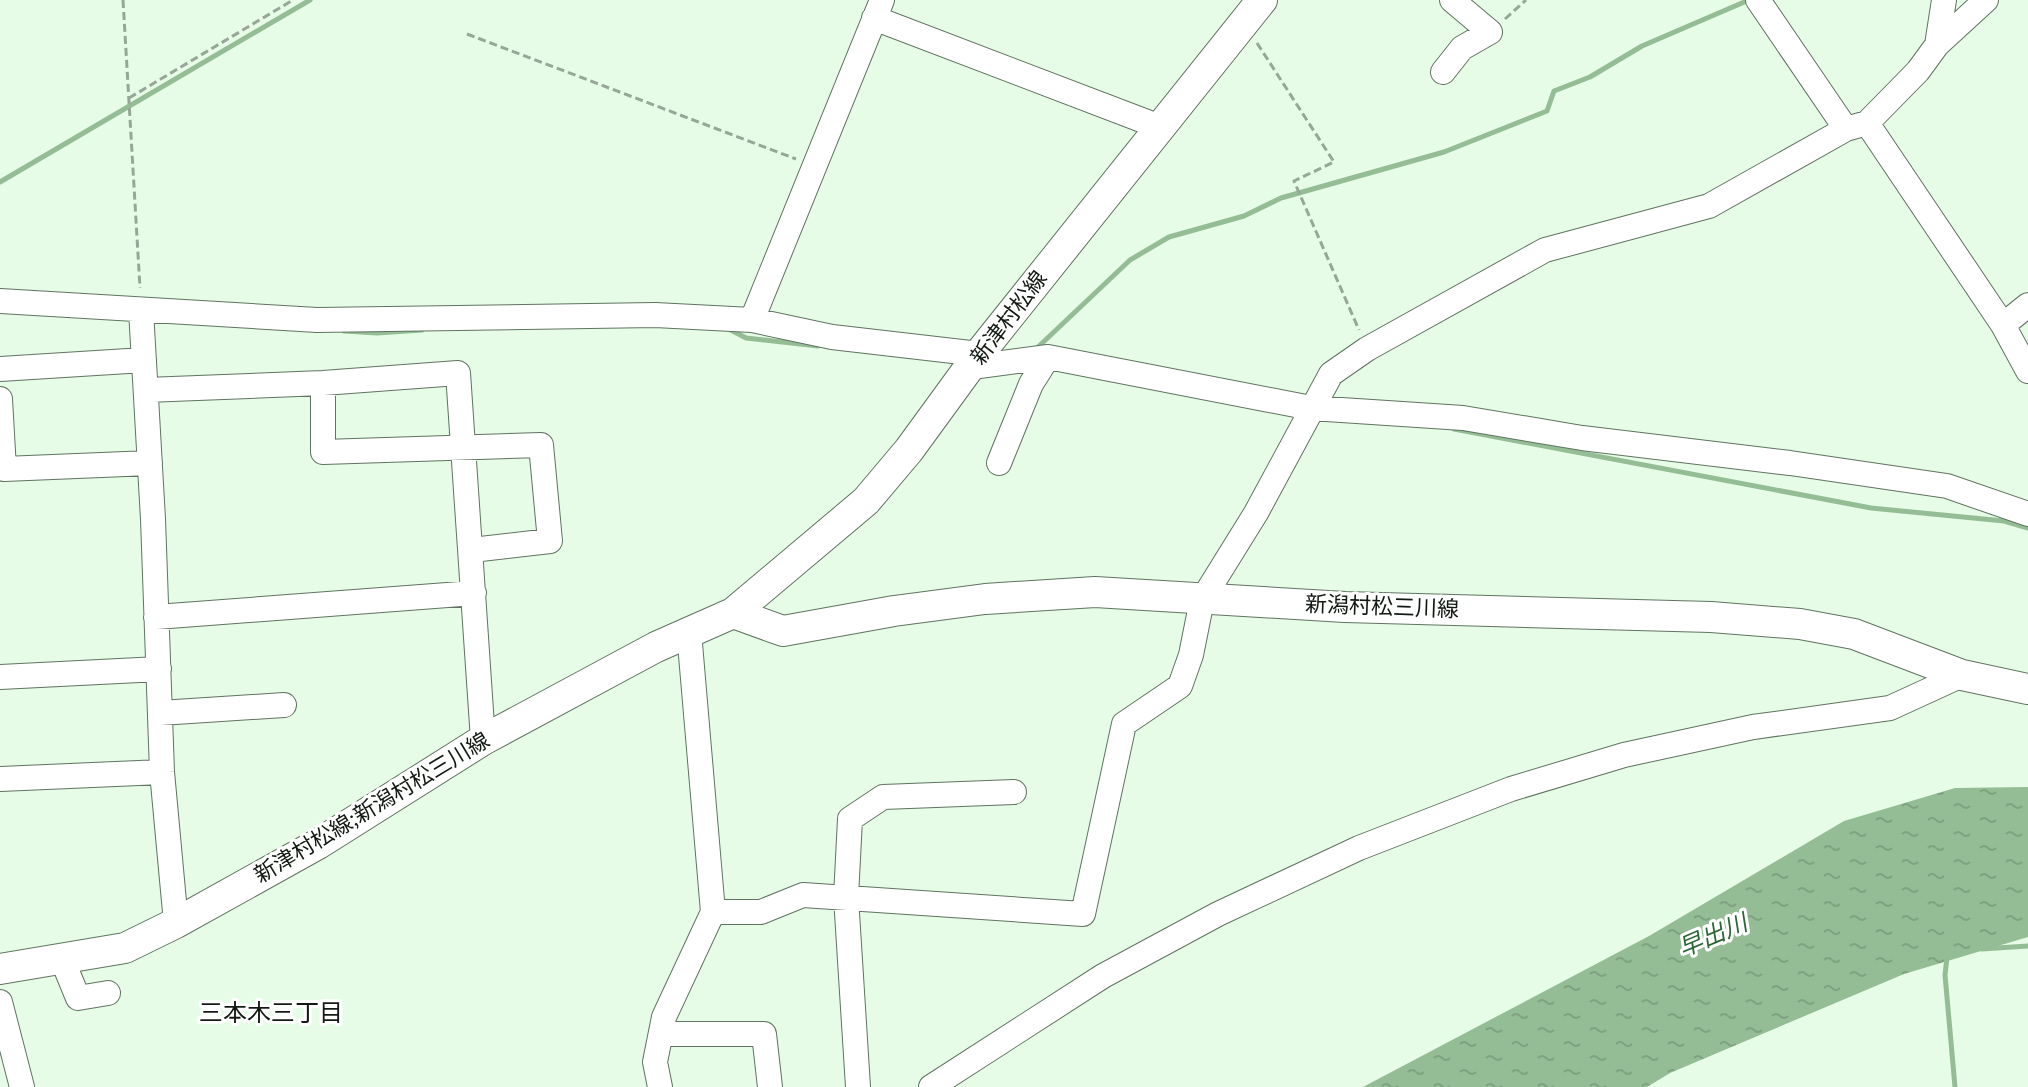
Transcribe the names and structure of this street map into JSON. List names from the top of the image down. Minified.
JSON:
{"streets":{"main road":["新津村松線","新潟村松三川線","新津村松線;新潟村松三川線"]},"crossings":[["新津村松線","新潟村松三川線"],["新津村松線","新津村松線;新潟村松三川線"],["新潟村松三川線","新津村松線;新潟村松三川線"]],"districts":["三本木三丁目"],"water":["早出川"]}
